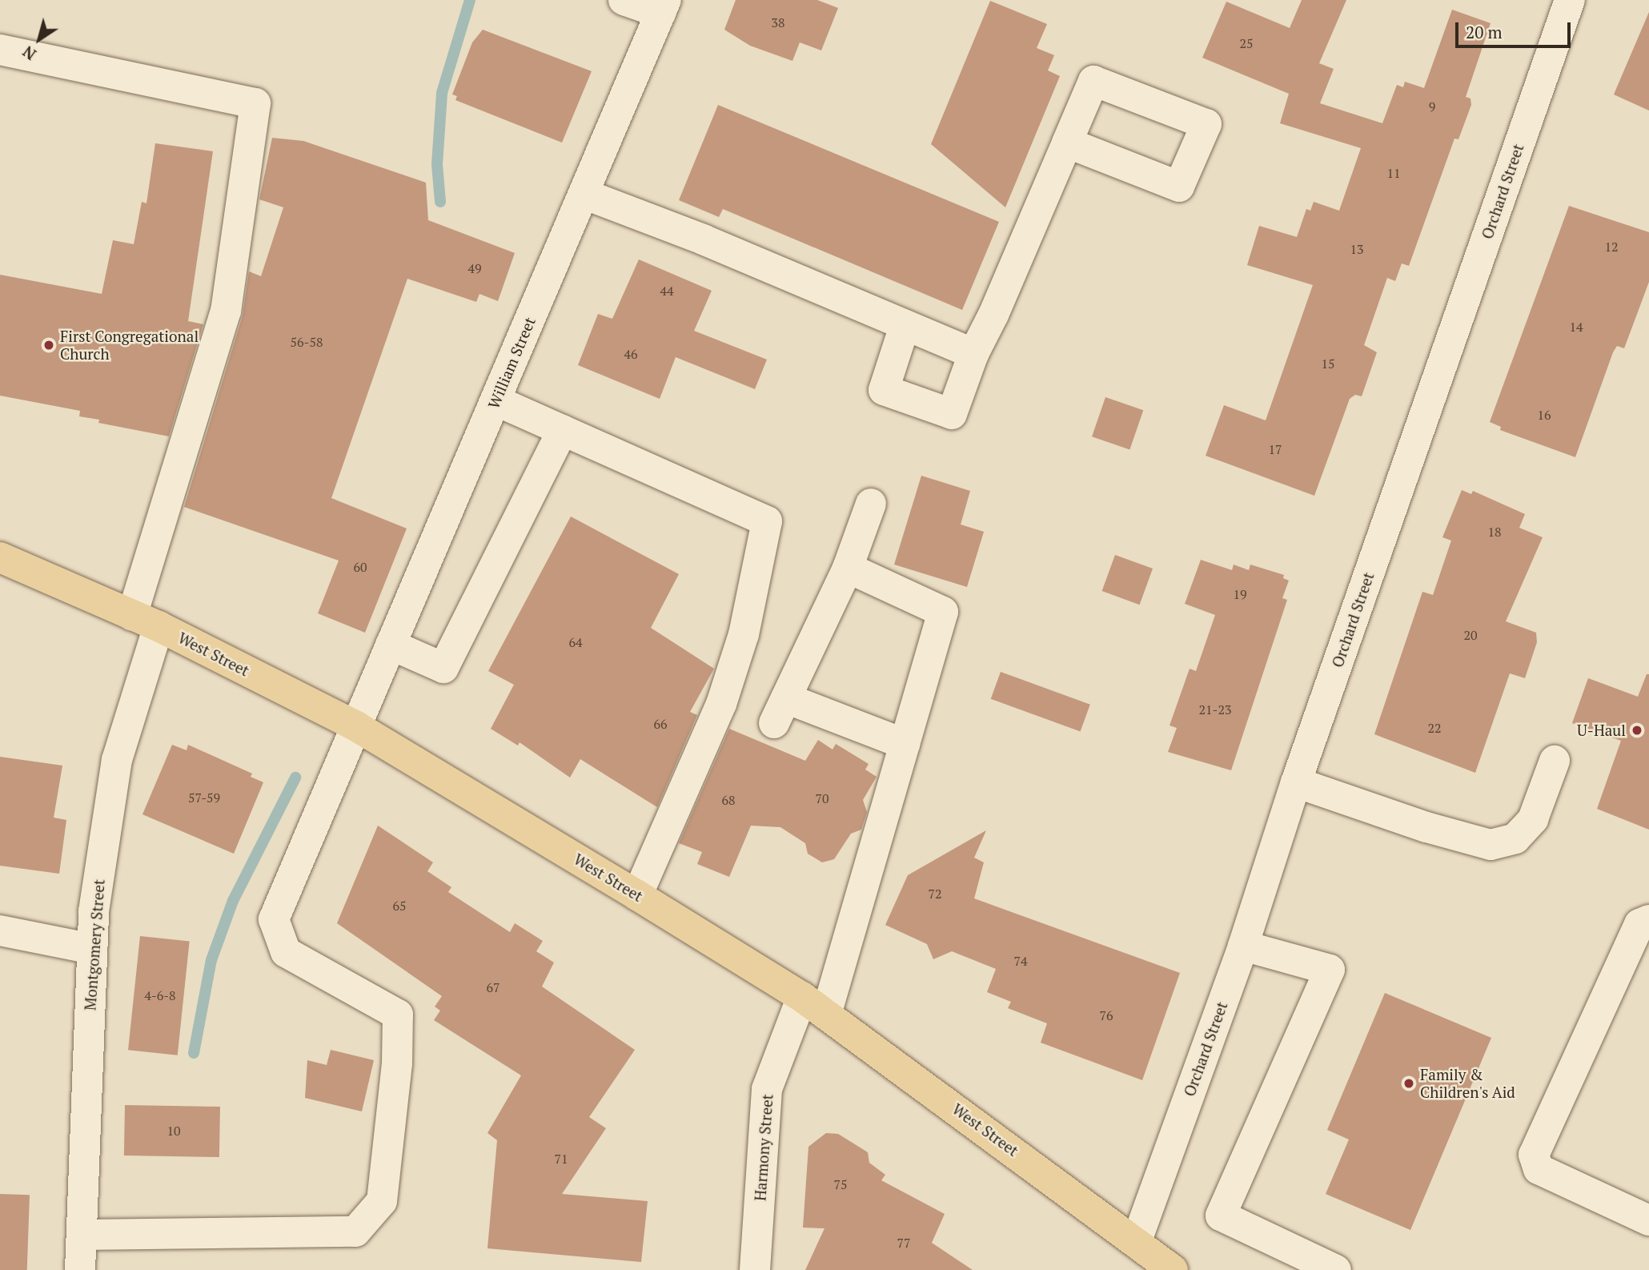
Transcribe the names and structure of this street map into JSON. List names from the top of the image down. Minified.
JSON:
{"streets":{"main road":["West Street"],"street":["Orchard Street","William Street","Montgomery Street","Harmony Street"]},"crossings":[["Orchard Street","West Street"],["William Street","West Street"],["William Street","Montgomery Street"],["West Street","Montgomery Street"],["West Street","Harmony Street"]],"places":["First Congregational Church","U-Haul","Family & Children's Aid"],"house_numbers":["38","25","9","11","12","13","49","44","14","56-58","46","15","16","17","18","60","19","20","64","21-23","66","22","57-59","70","68","72","65","74","67","4-6-8","76","10","71","75","77"],"scale_bar":"20 m","north":"bottom left"}
